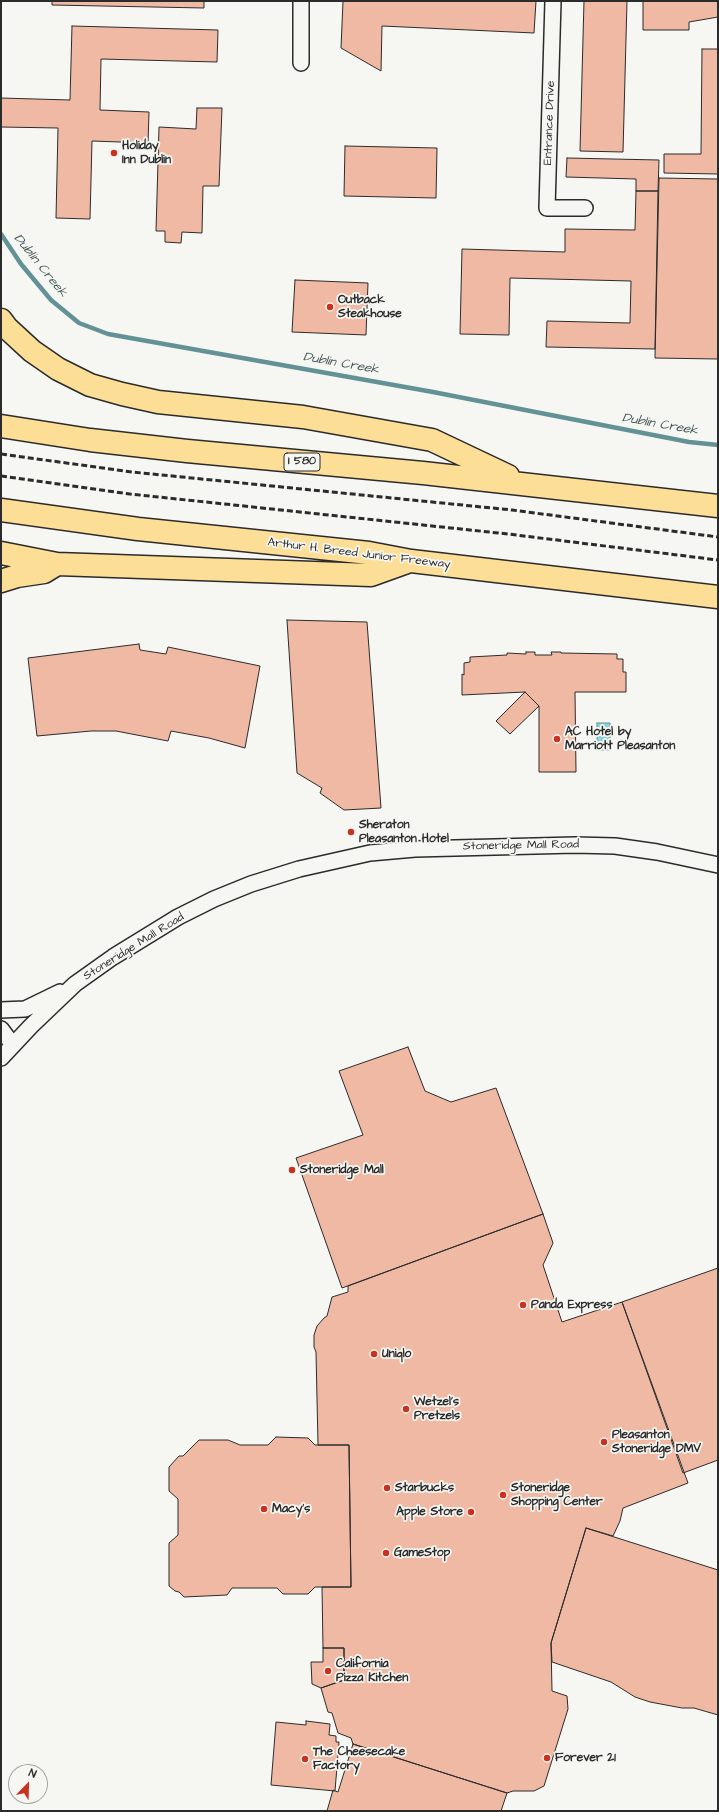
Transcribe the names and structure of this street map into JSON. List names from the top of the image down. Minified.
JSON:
{"streets":{"highway":["I 580","Arthur H. Breed Junior Freeway"],"street":["Entrance Drive","Stoneridge Mall Road"]},"water":["Dublin Creek"],"places":["Holiday Inn Dublin","Outback Steakhouse","AC Hotel by Marriott Pleasanton","Sheraton Pleasanton Hotel","Stoneridge Mall","Panda Express","Uniqlo","Wetzel's Pretzels","Pleasanton Stoneridge DMV","Starbucks","Stoneridge Shopping Center","Macy's","Apple Store","GameStop","California Pizza Kitchen","Forever 21","The Cheesecake Factory"],"north":"top right"}
